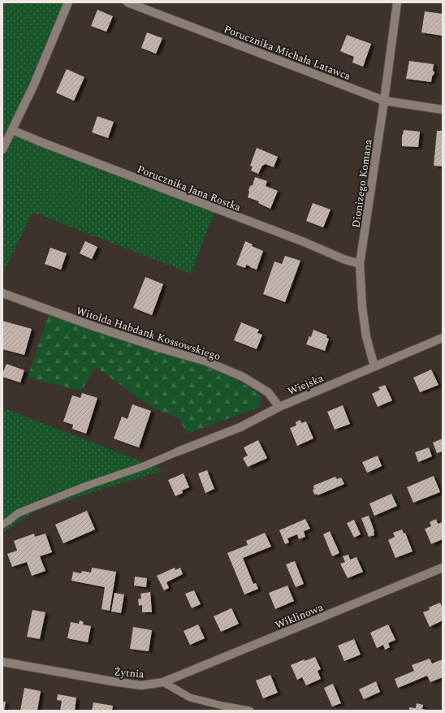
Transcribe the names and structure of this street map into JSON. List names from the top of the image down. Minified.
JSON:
{"streets":{"street":["Porucznika Michała Latawca","Dionizego Komana","Porucznika Jana Rostka","Witolda Habdank Kossowskiego","Wiejska","Wiklinowa","Żytnia"]},"crossings":[["Porucznika Michała Latawca","Dionizego Komana"],["Dionizego Komana","Porucznika Jana Rostka"],["Dionizego Komana","Wiejska"],["Witolda Habdank Kossowskiego","Wiejska"],["Wiklinowa","Żytnia"]]}
